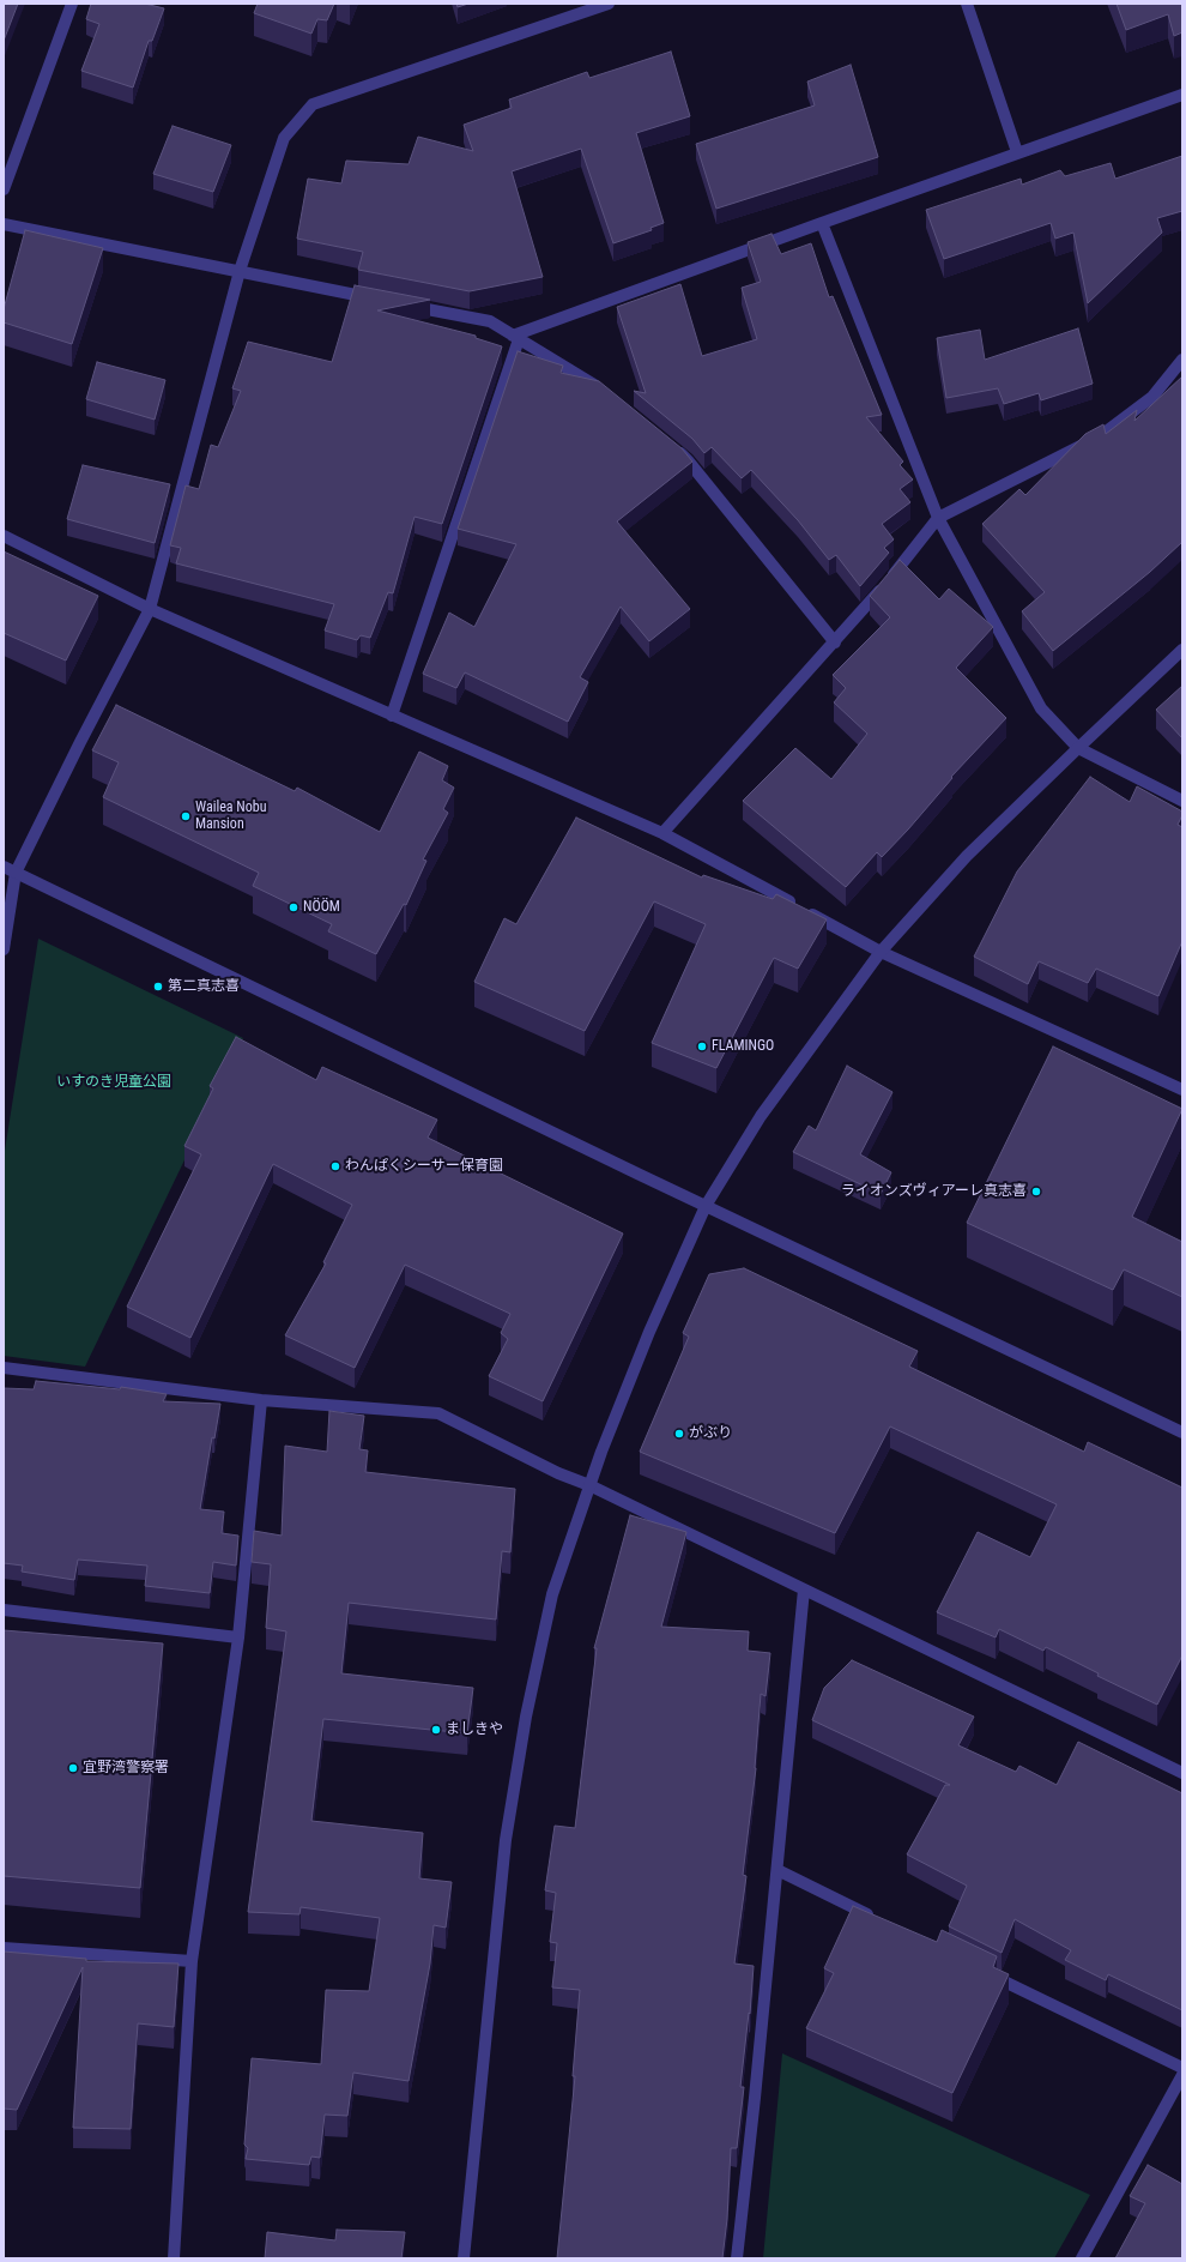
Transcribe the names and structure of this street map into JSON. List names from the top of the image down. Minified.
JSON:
{"parks":["いすのき児童公園"],"places":["Wailea Nobu Mansion","NÖÖM","第二真志喜","FLAMINGO","わんぱくシーサー保育園","ライオンズヴィアーレ真志喜","がぶり","ましきや","宜野湾警察署"]}
